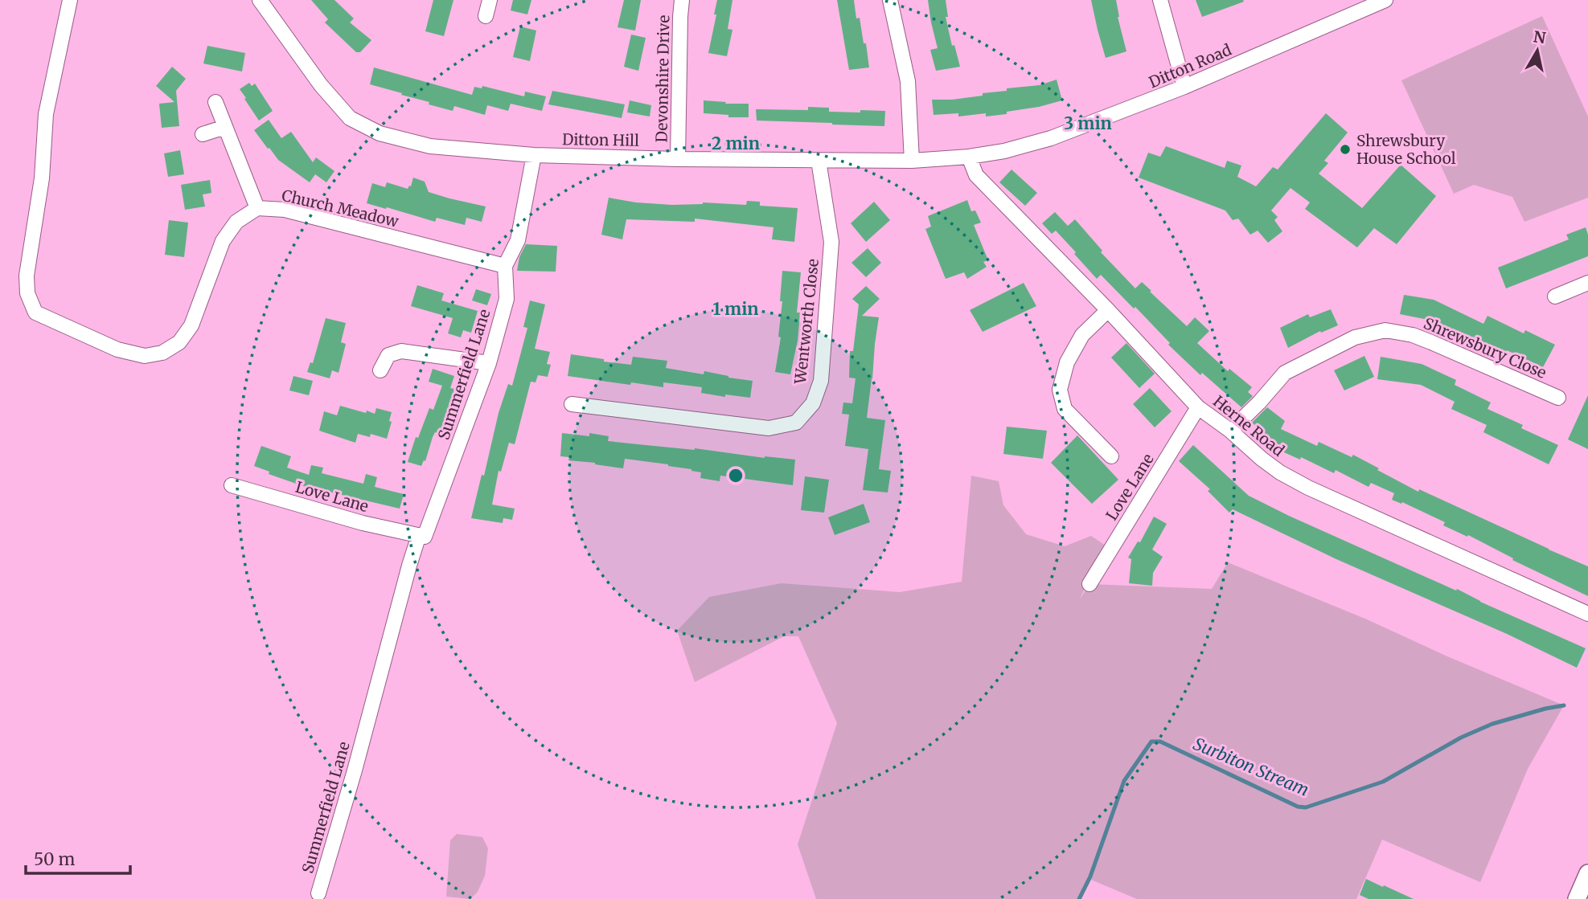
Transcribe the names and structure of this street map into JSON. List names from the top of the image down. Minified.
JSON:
{"streets":{"street":["Ditton Road","Devonshire Drive","Ditton Hill","Church Meadow","Wentworth Close","Shrewsbury Close","Summerfield Lane","Herne Road","Love Lane"]},"crossings":[["Ditton Road","Ditton Hill"],["Devonshire Drive","Ditton Hill"],["Ditton Hill","Wentworth Close"],["Ditton Hill","Summerfield Lane"],["Ditton Hill","Herne Road"],["Church Meadow","Summerfield Lane"],["Shrewsbury Close","Herne Road"],["Summerfield Lane","Love Lane"],["Herne Road","Love Lane"]],"water":["Surbiton Stream"],"places":["Shrewsbury House School"],"scale_bar":"50 m","north":"top","rings":["3 min","2 min","1 min"]}
